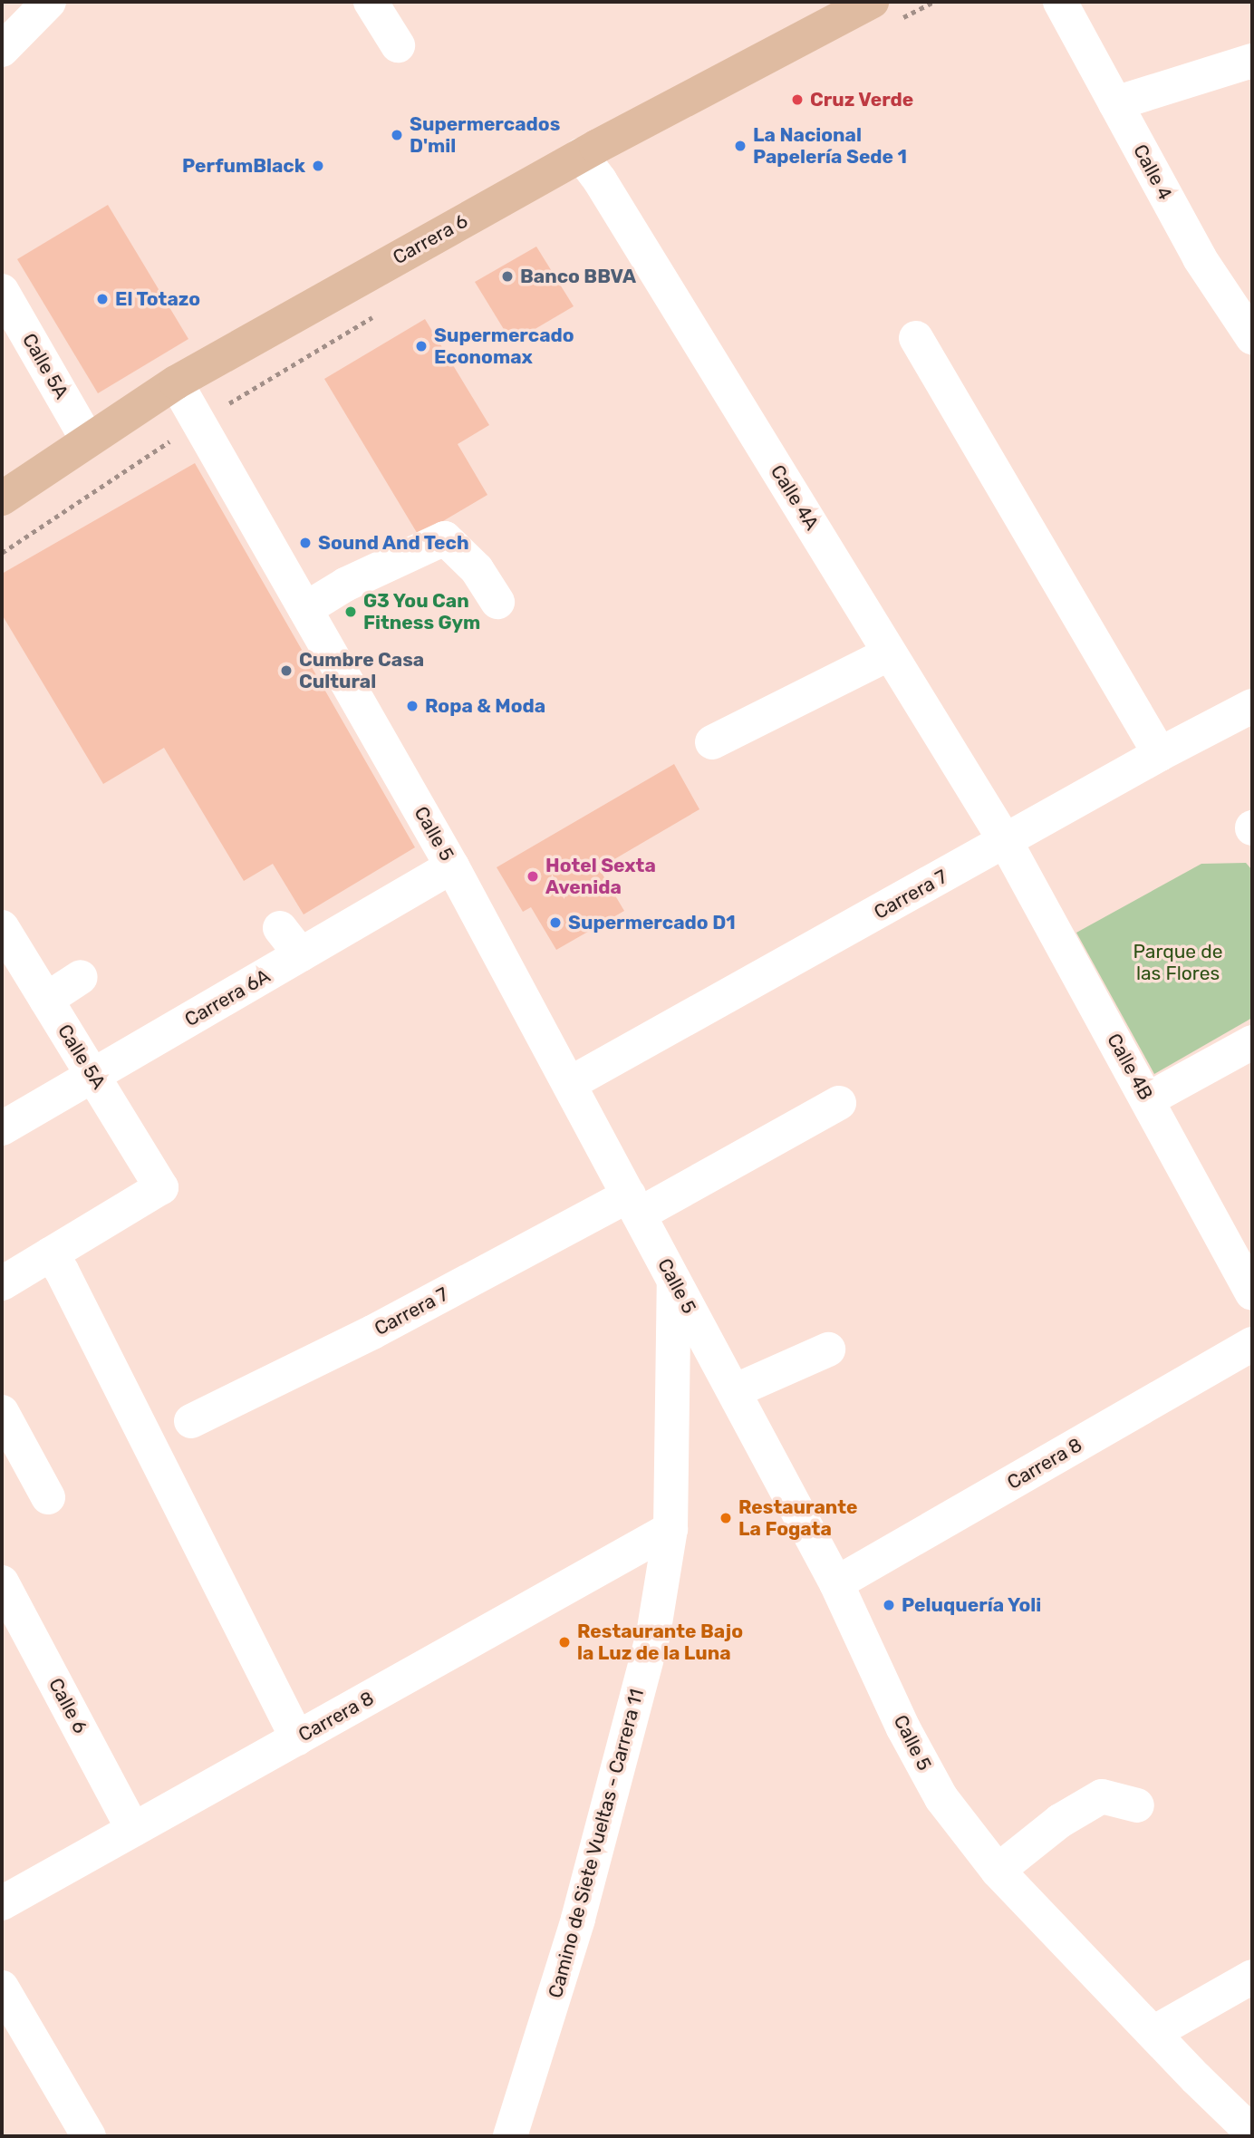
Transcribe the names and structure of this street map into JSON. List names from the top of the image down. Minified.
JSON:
{"streets":{"main road":["Carrera 6"],"street":["Calle 4","Calle 5A","Calle 4A","Calle 5","Carrera 7","Carrera 6A","Calle 4B","Carrera 8","Calle 6","Camino de Siete Vueltas - Carrera 11"]},"crossings":[["Carrera 6","Calle 5A"],["Carrera 6","Calle 4A"],["Carrera 6","Calle 5"],["Calle 5A","Carrera 6A"],["Calle 4A","Carrera 7"],["Calle 4A","Calle 4B"],["Calle 5","Carrera 7"],["Calle 5","Carrera 6A"],["Calle 5","Carrera 8"],["Calle 5","Camino de Siete Vueltas - Carrera 11"],["Carrera 7","Calle 4B"],["Carrera 8","Calle 6"],["Carrera 8","Camino de Siete Vueltas - Carrera 11"]],"parks":["Parque de las Flores"],"places":["Cruz Verde","Supermercados D'mil","La Nacional Papelería Sede 1","PerfumBlack","Banco BBVA","El Totazo","Supermercado Economax","Sound And Tech","G3 You Can Fitness Gym","Cumbre Casa Cultural","Ropa & Moda","Hotel Sexta Avenida","Supermercado D1","Restaurante La Fogata","Peluquería Yoli","Restaurante Bajo la Luz de la Luna"]}
